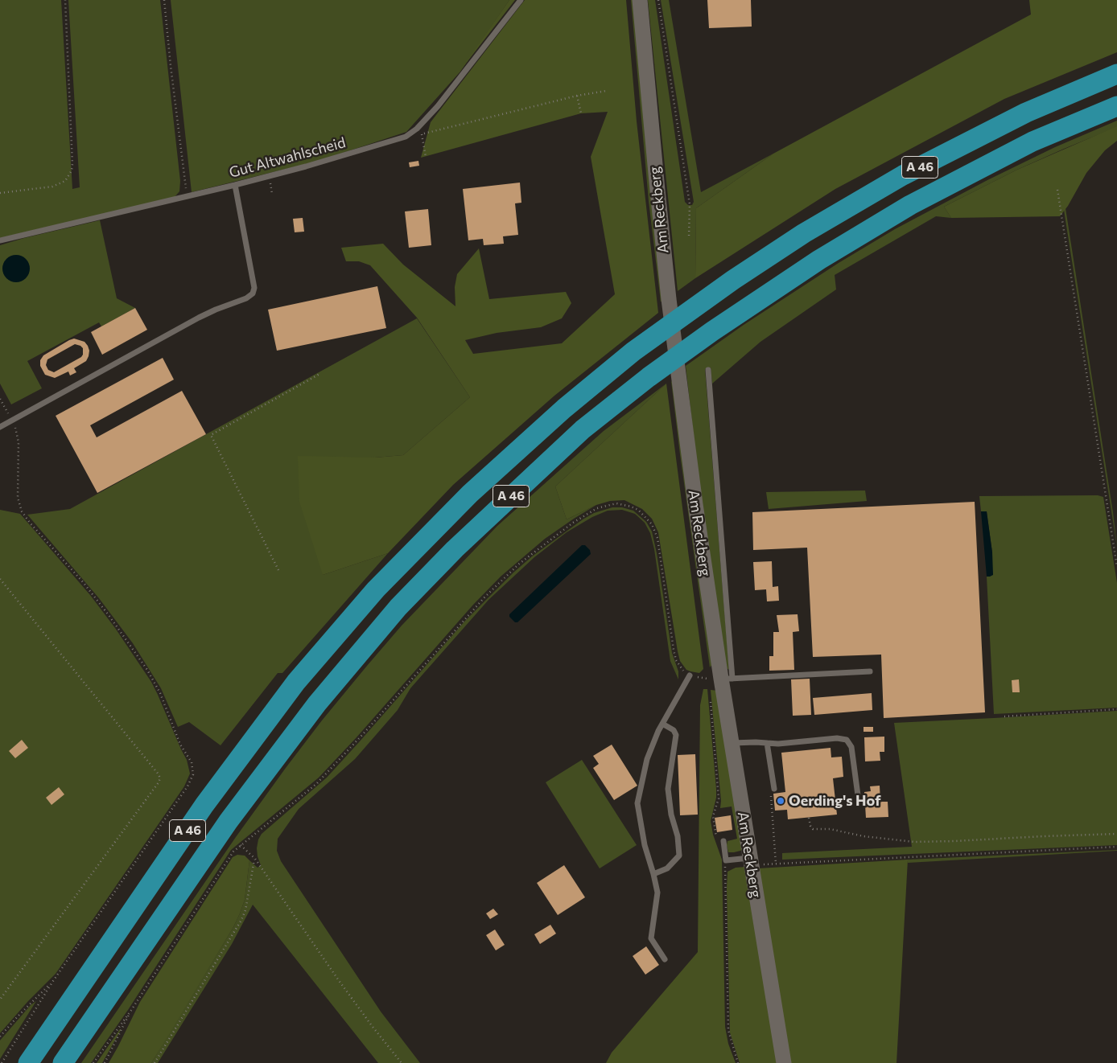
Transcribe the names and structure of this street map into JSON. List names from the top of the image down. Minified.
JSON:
{"streets":{"highway":["A 46"],"street":["Am Reckberg"],"lane":["Gut Altwahlscheid"]},"places":["Oerding's Hof"]}
